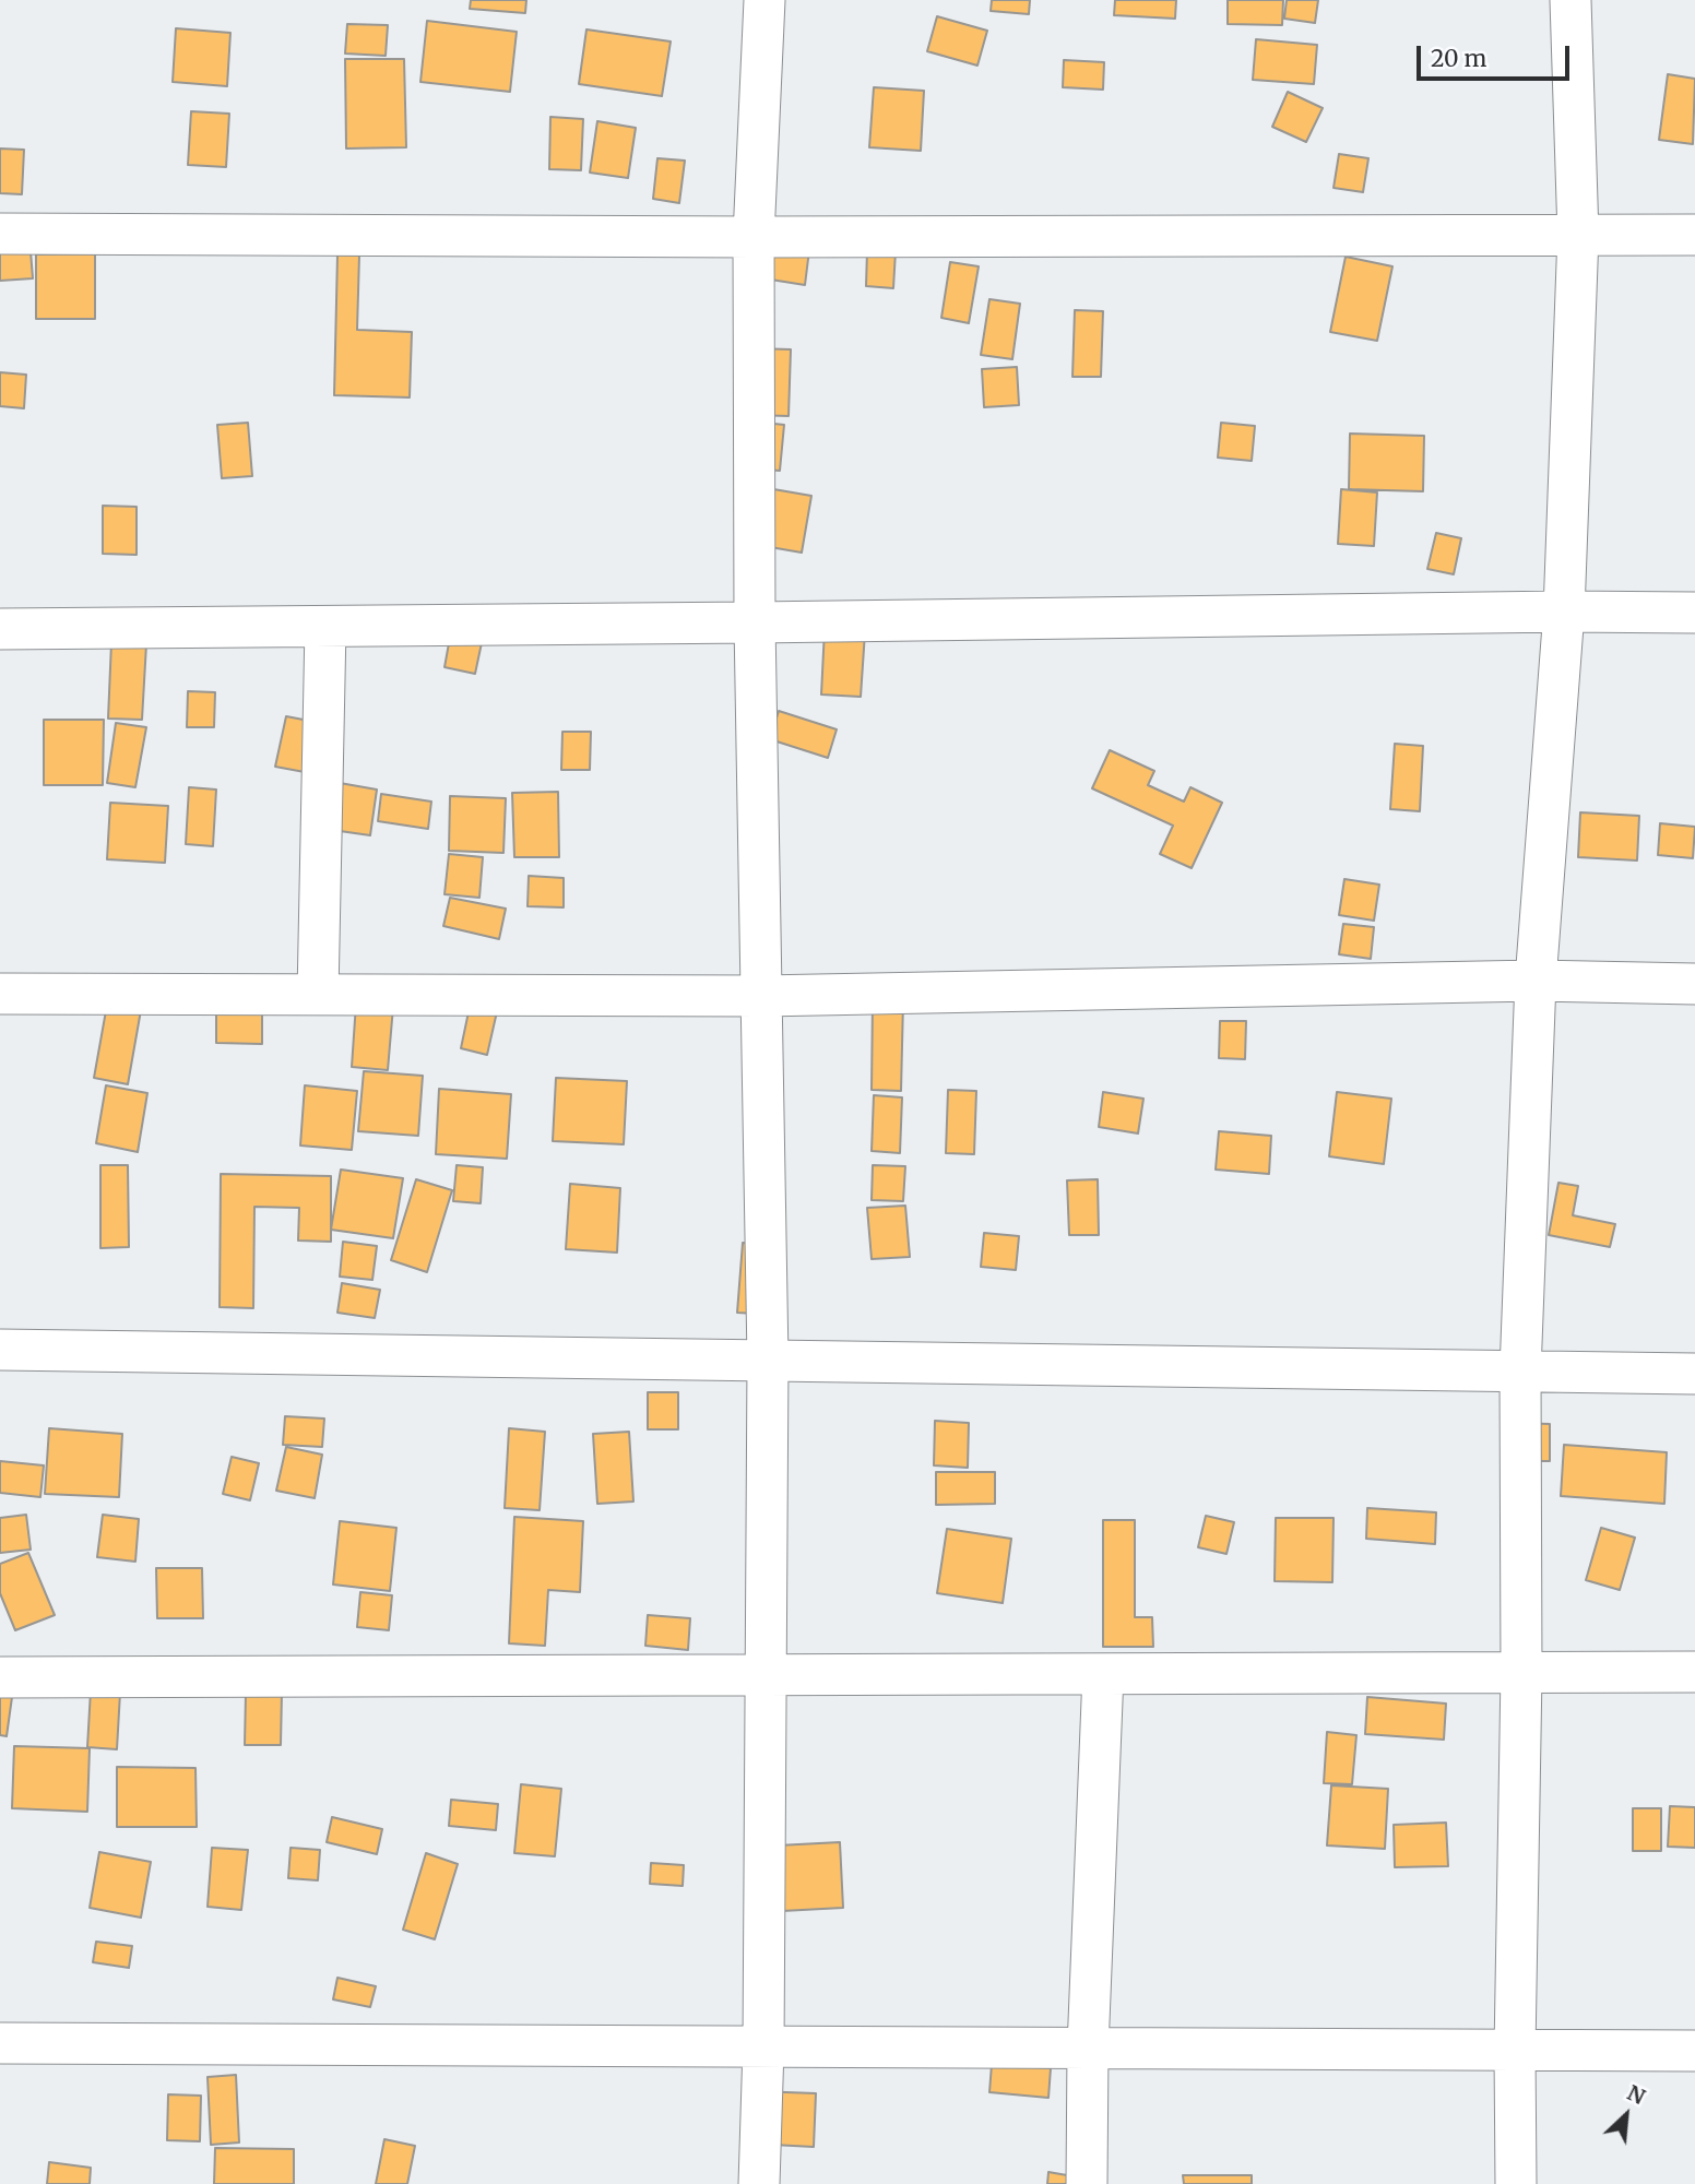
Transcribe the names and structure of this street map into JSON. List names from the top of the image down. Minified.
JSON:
{"scale_bar":"20 m","north":"top right"}
